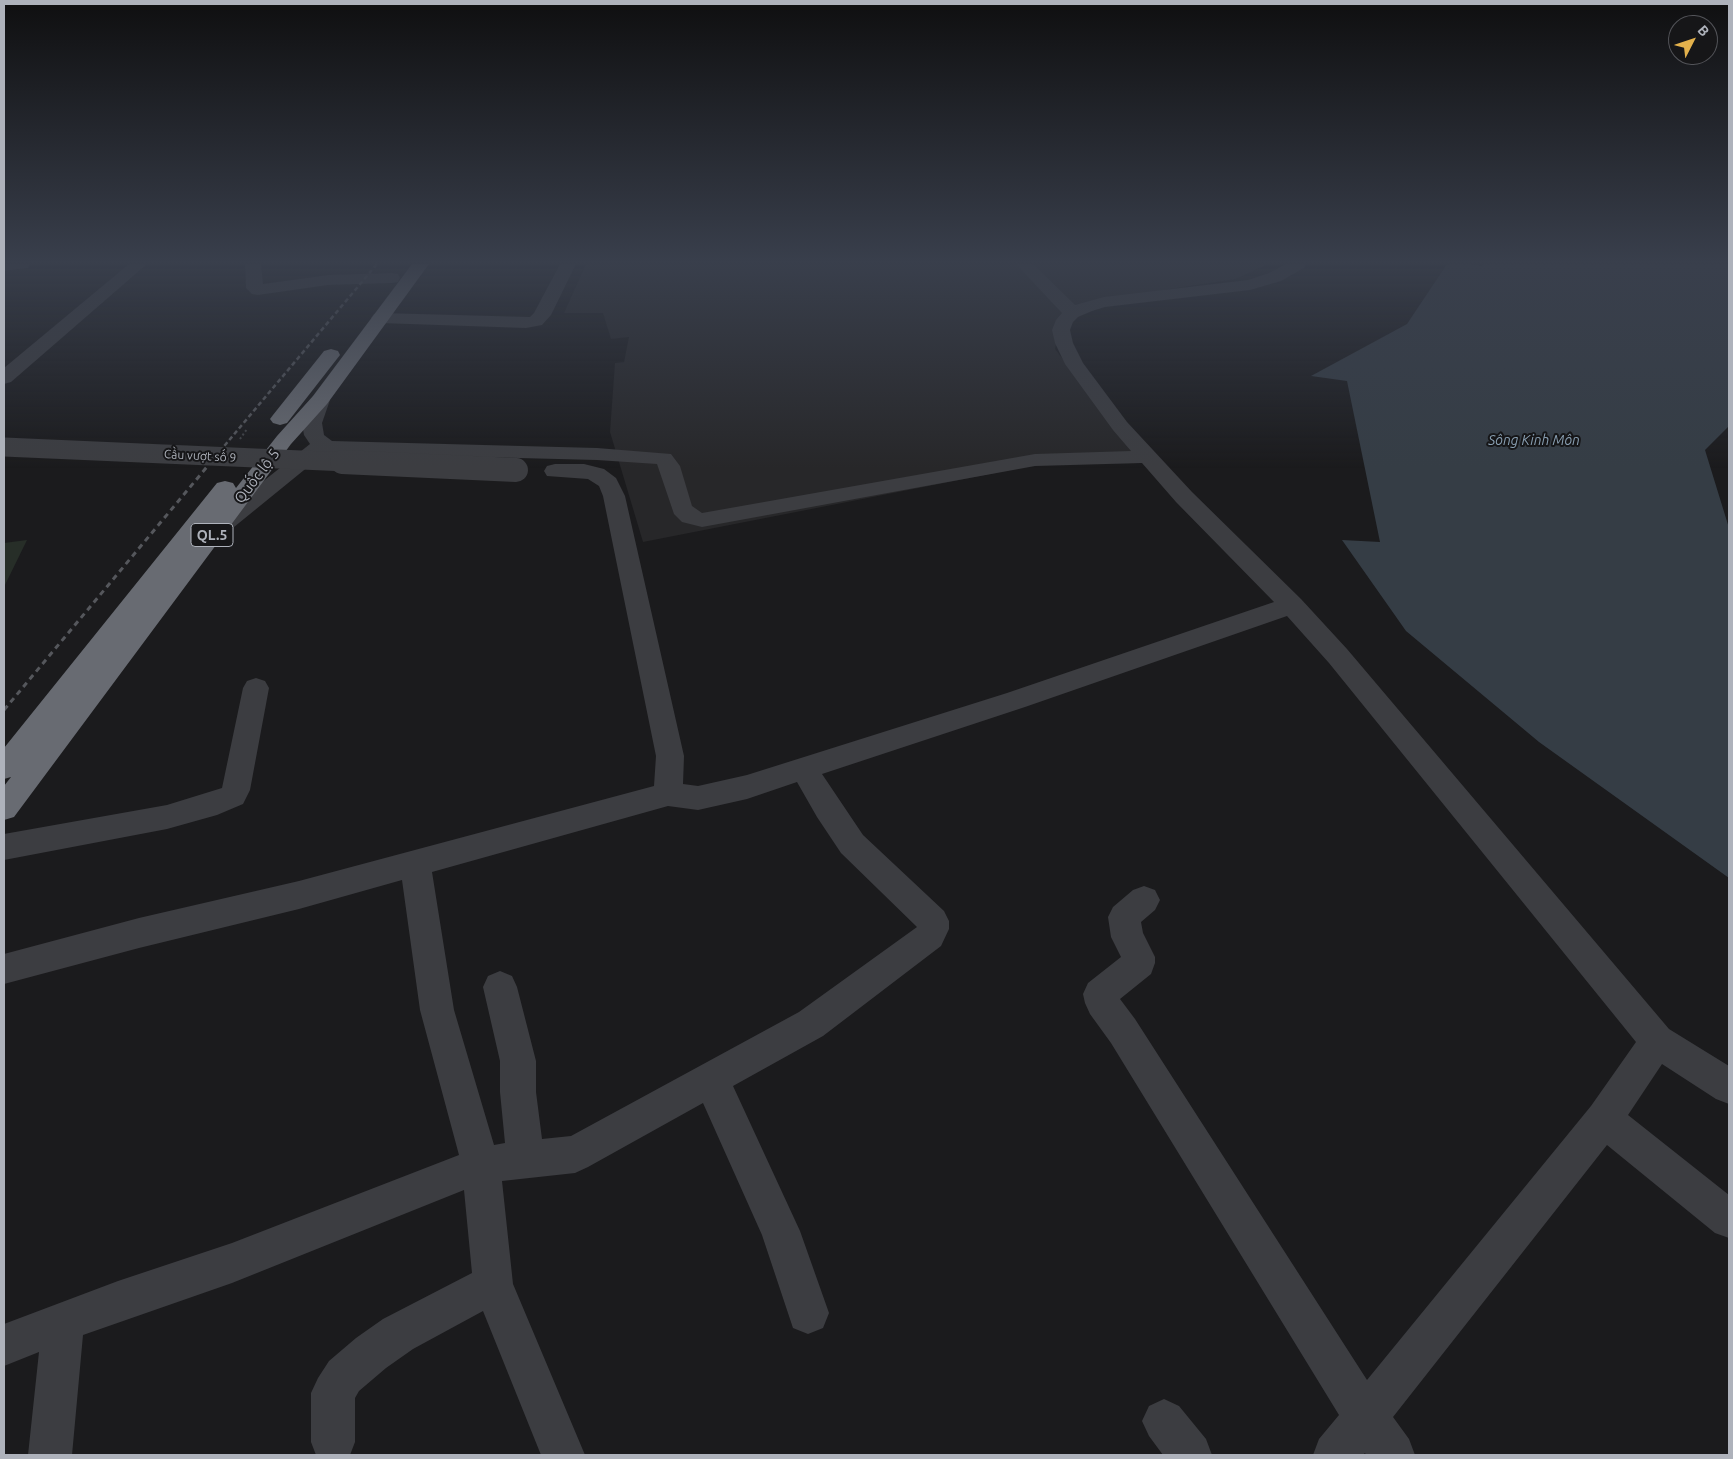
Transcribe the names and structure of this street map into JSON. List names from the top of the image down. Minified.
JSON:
{"streets":{"highway":["Quốc lộ 5","QL.5"],"street":["Cầu vượt số 9"]},"water":["Sông Kinh Môn"],"north":"top right"}
